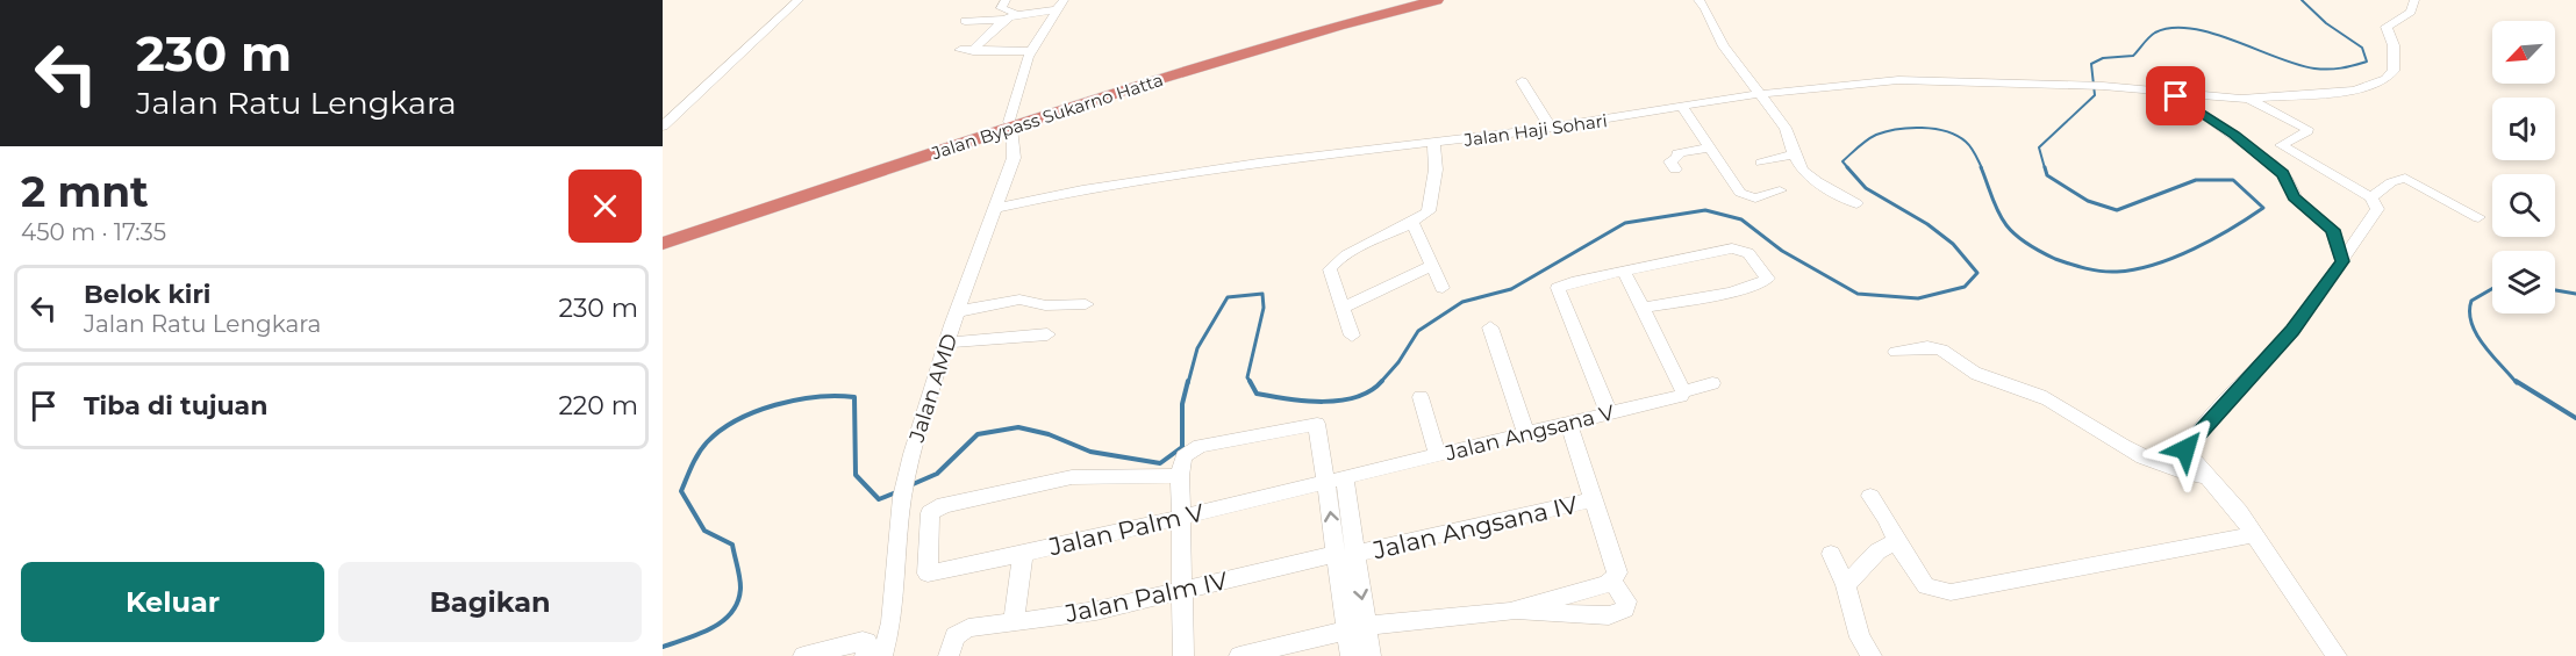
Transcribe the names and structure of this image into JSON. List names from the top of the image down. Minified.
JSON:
{"streets":{"highway":["Jalan Bypass Sukarno Hatta"],"street":["Jalan Haji Sohari","Jalan AMD","Jalan Angsana V","Jalan Angsana IV","Jalan Palm V","Jalan Palm IV"]},"crossings":[["Jalan Bypass Sukarno Hatta","Jalan AMD"],["Jalan Haji Sohari","Jalan AMD"],["Jalan Angsana V","Jalan Palm V"],["Jalan Angsana IV","Jalan Palm IV"]],"north":"bottom left","page":{"turn":["230 m","Jalan Ratu Lengkara"],"heading":["2 mnt","450 m · 17:35"],"list":[{"name":"Belok kiri","note":"Jalan Ratu Lengkara","value":"230 m"},{"name":"Tiba di tujuan","value":"220 m"}],"buttons":["Keluar","Bagikan"]}}
